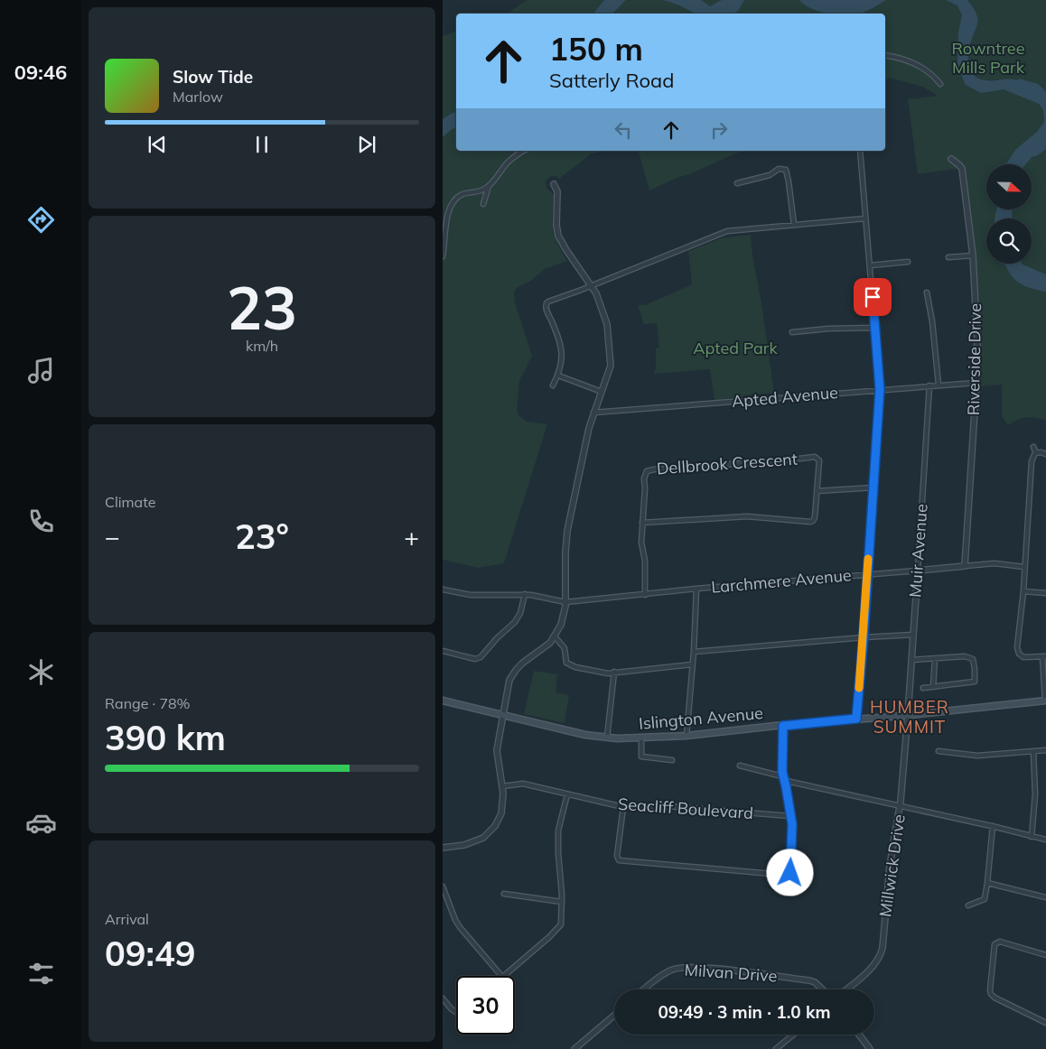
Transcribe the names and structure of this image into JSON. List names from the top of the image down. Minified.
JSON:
{"streets":{"main road":["Islington Avenue"],"street":["Riverside Drive","Apted Avenue","Dellbrook Crescent","Muir Avenue","Larchmere Avenue","Seacliff Boulevard","Millwick Drive","Milvan Drive"]},"crossings":[["Riverside Drive","Apted Avenue"],["Riverside Drive","Larchmere Avenue"],["Apted Avenue","Muir Avenue"],["Dellbrook Crescent","Larchmere Avenue"],["Muir Avenue","Larchmere Avenue"],["Muir Avenue","Islington Avenue"],["Muir Avenue","Millwick Drive"],["Islington Avenue","Millwick Drive"]],"districts":["HUMBER SUMMIT"],"parks":["Rowntree Mills Park","Apted Park"],"north":"right","page":{"tabs":"09:46","turn":["150 m","Satterly Road"],"song":["Slow Tide","Marlow"],"tile":[["23","km/h"],"Climate",["Range · 78%","390 km"],["Arrival","09:49"]],"heat":["−","23°","+"],"limit":"30","trip":"09:49 · 3 min · 1.0 km"}}
